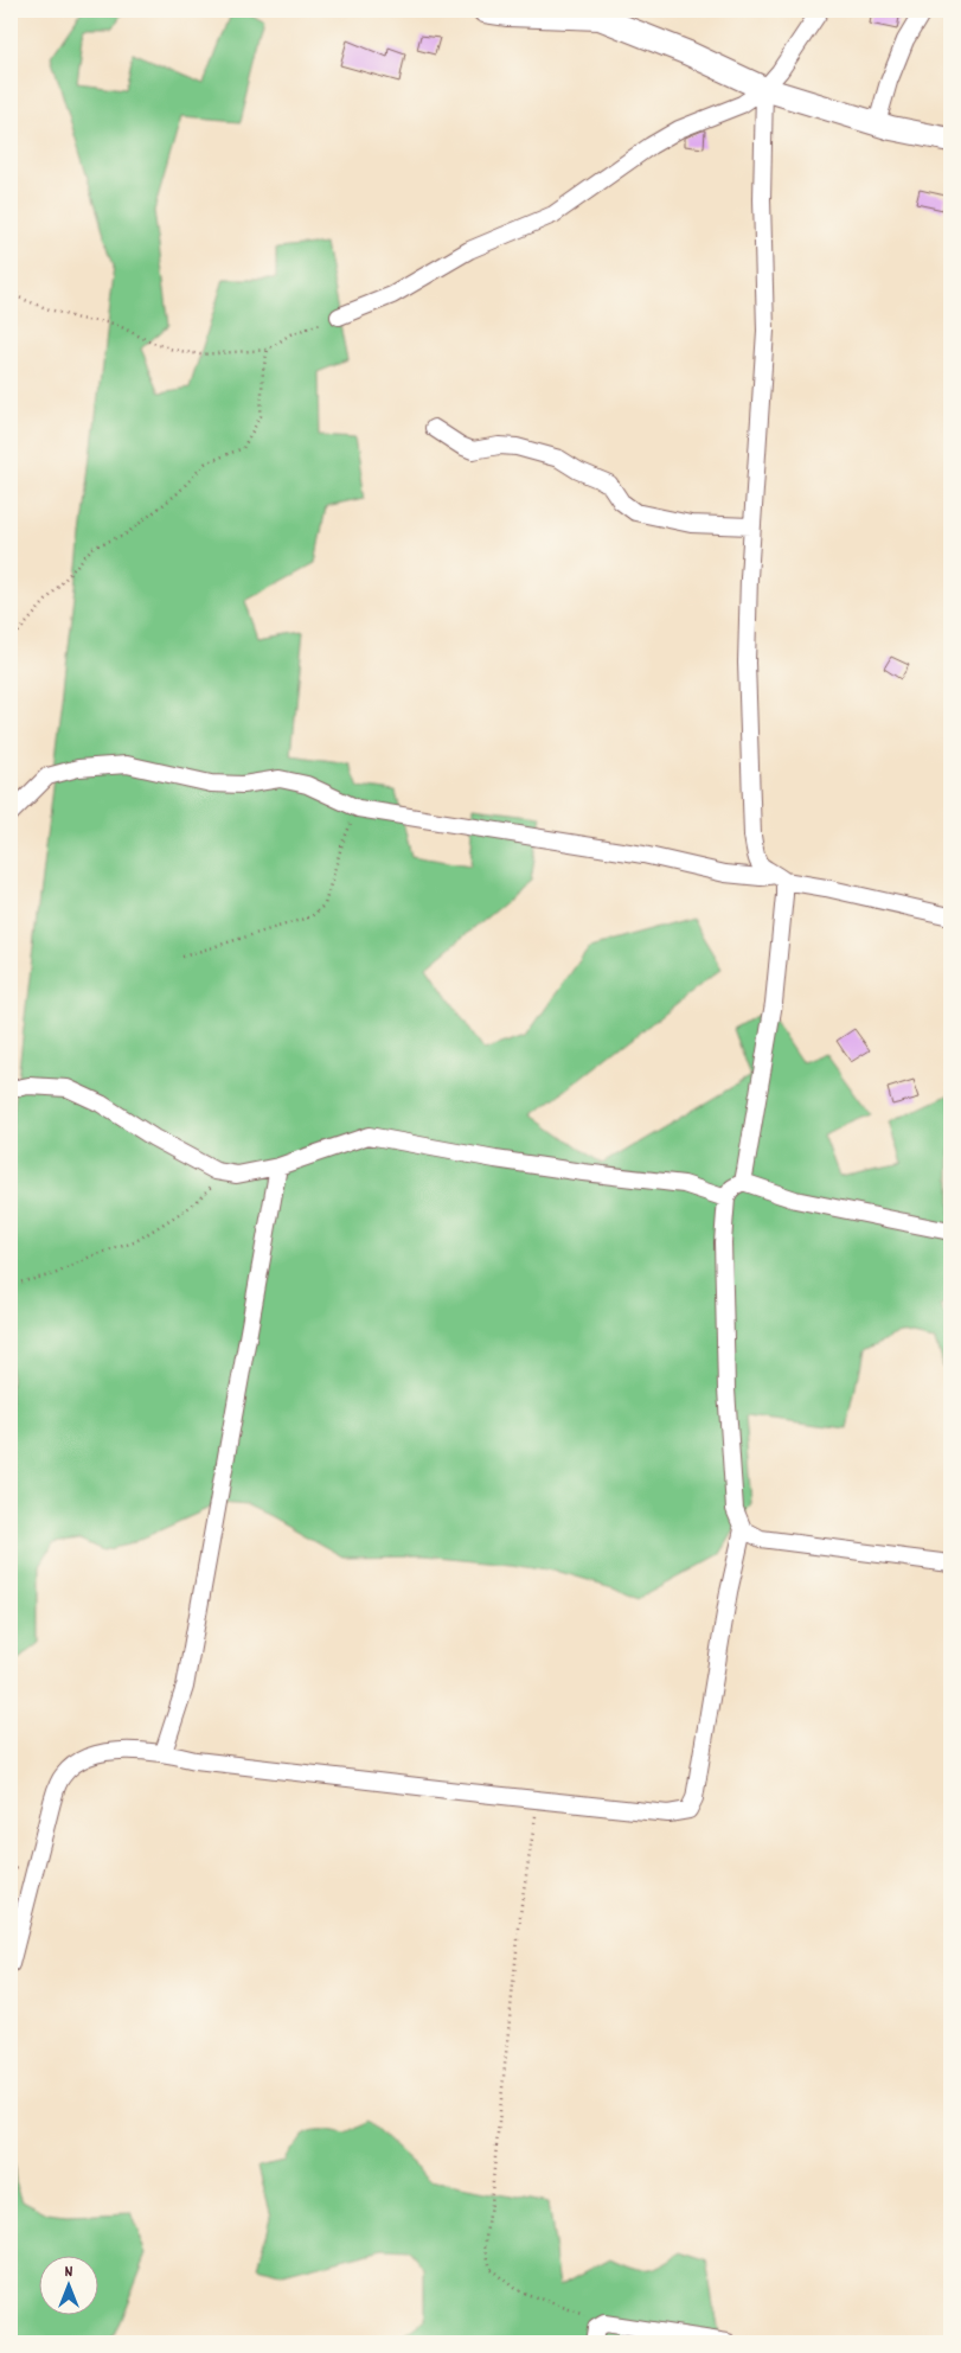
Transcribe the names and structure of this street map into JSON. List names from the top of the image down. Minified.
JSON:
{"north":"top"}
